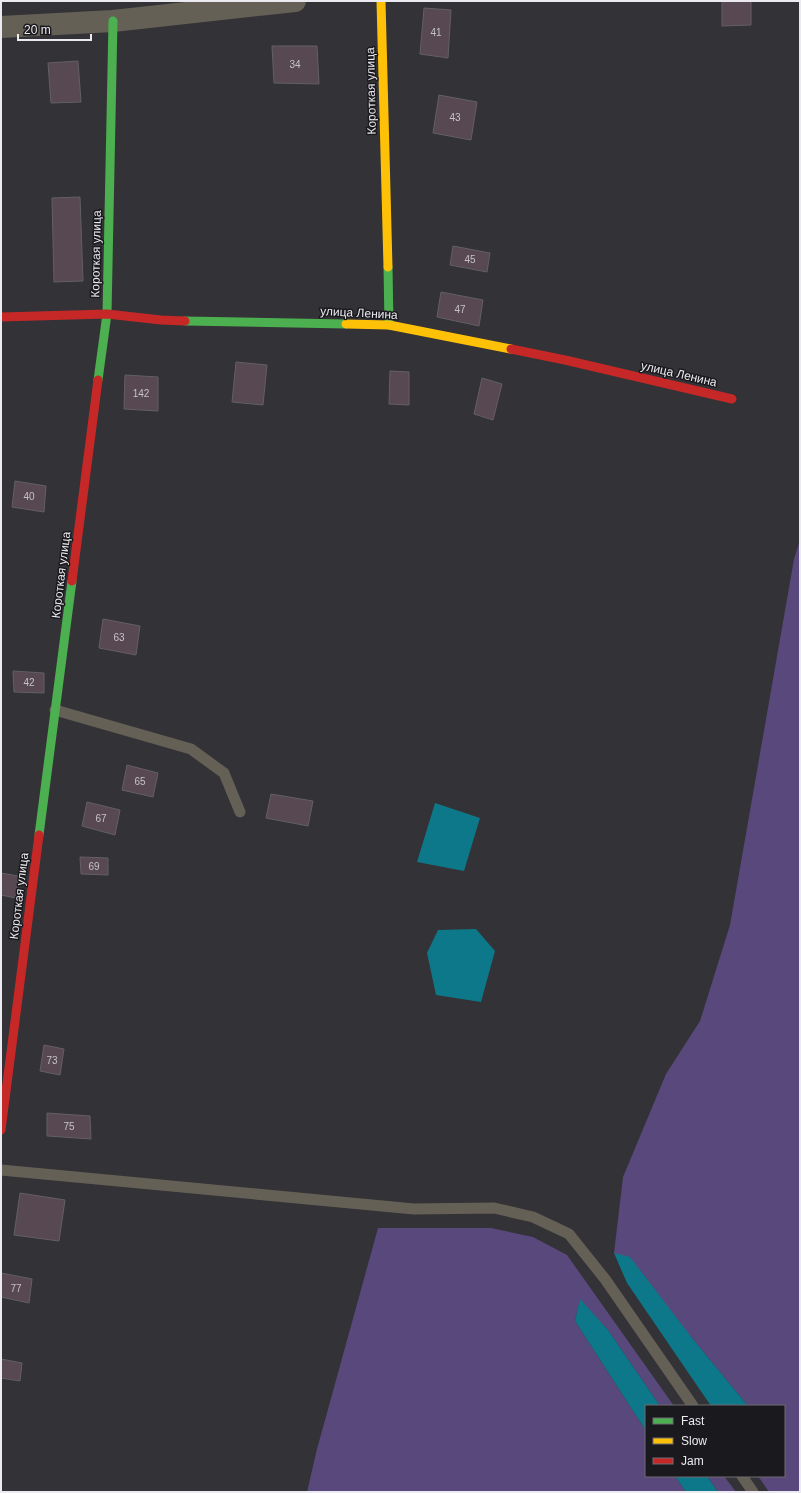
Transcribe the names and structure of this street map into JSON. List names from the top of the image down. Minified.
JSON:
{"streets":{"street":["Короткая улица","улица Ленина"]},"crossings":[["Короткая улица","улица Ленина"]],"house_numbers":["41","34","43","45","47","142","40","63","42","65","67","69","73","75","77"],"legend":["Fast","Slow","Jam"],"scale_bar":"20 m"}
